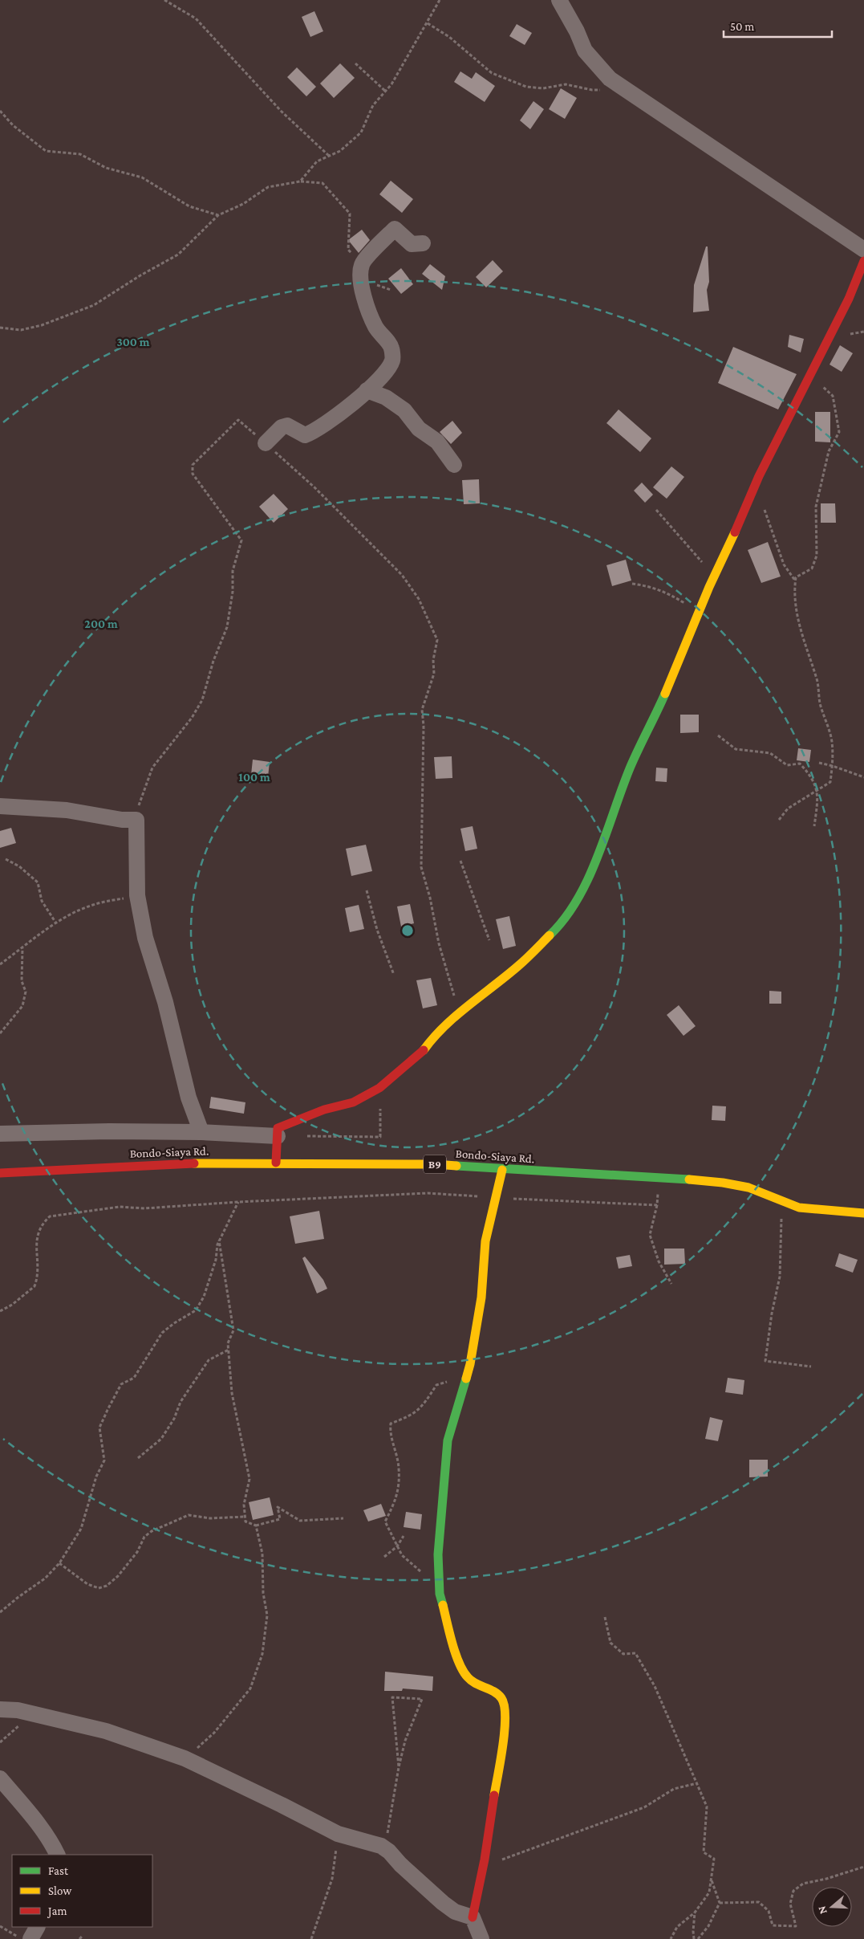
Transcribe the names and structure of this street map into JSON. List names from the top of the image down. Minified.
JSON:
{"streets":{"main road":["Bondo-Siaya Rd.","B9"]},"legend":["Fast","Slow","Jam"],"scale_bar":"50 m","north":"left","rings":["300 m","200 m","100 m"]}
